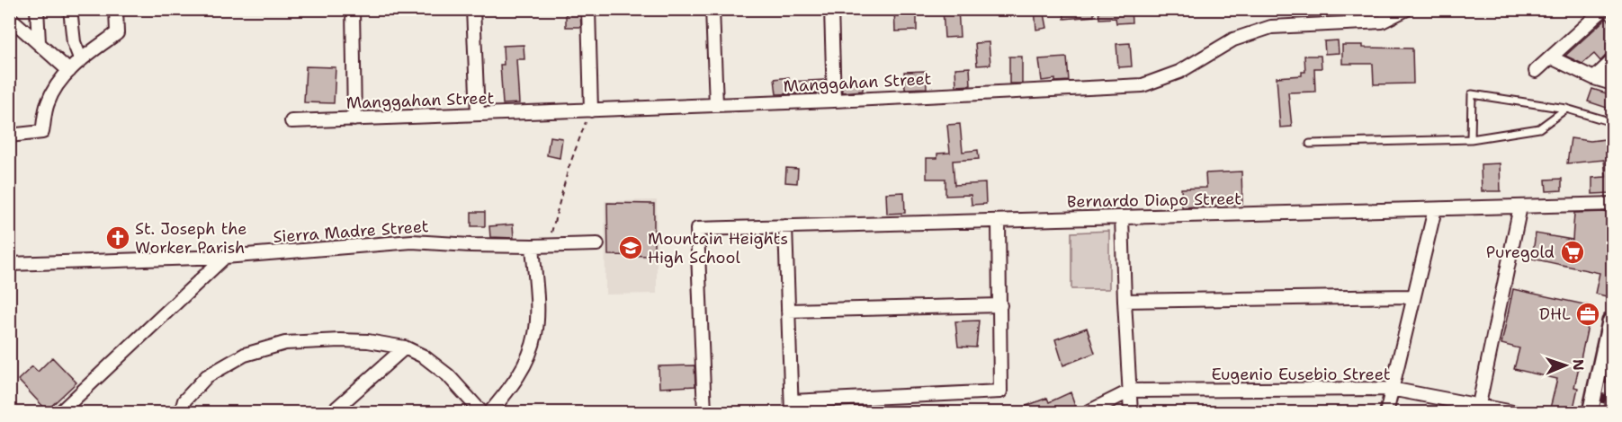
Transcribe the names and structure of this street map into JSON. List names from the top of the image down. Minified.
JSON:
{"streets":{"street":["Manggahan Street","Bernardo Diapo Street","Sierra Madre Street","Eugenio Eusebio Street"]},"places":{"church":["St. Joseph the Worker Parish"],"school or university":["Mountain Heights High School"],"supermarket":["Puregold"],"office":["DHL"]},"north":"right"}
